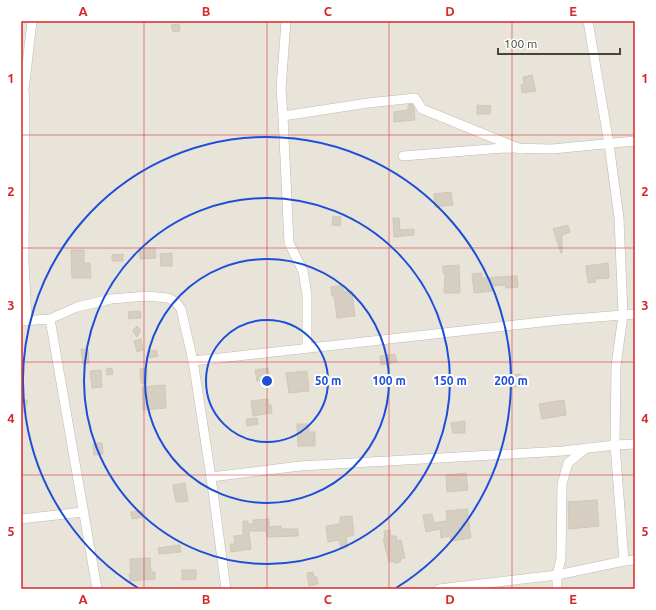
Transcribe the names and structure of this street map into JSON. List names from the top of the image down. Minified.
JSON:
{"scale_bar":"100 m","grid":{"columns":["A","B","C","D","E"],"rows":["1","2","3","4","5"]},"rings":["50 m","100 m","150 m","200 m"]}
